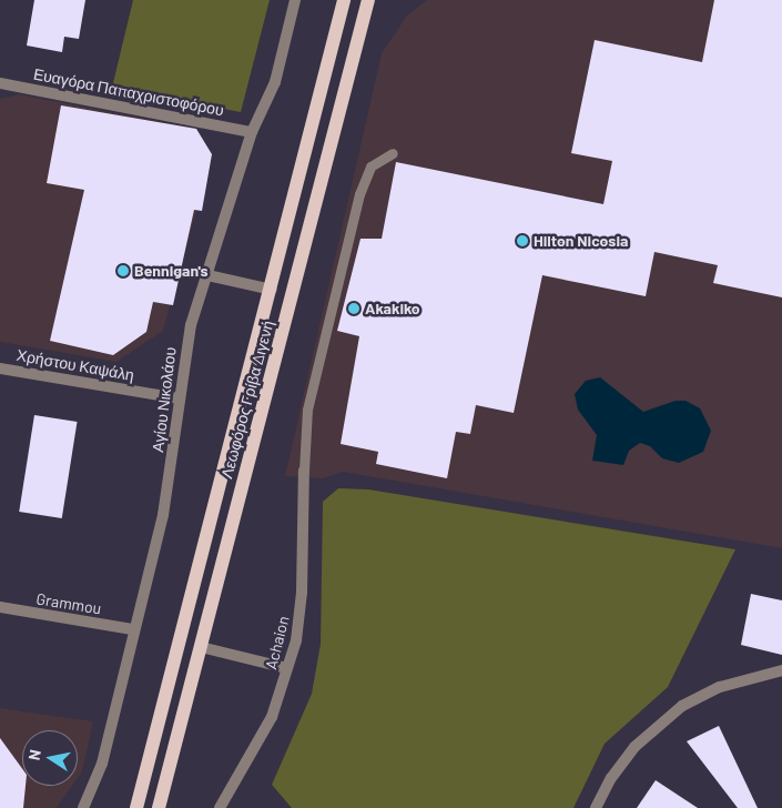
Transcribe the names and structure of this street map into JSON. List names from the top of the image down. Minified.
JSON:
{"streets":{"main road":["Λεωφόρος Γρίβα Διγενή"],"street":["Ευαγόρα Παπαχριστοφόρου","Χρήστου Καψάλη","Αγίου Νικολάου","Grammou","Achaion"]},"crossings":[["Ευαγόρα Παπαχριστοφόρου","Αγίου Νικολάου"],["Χρήστου Καψάλη","Αγίου Νικολάου"],["Αγίου Νικολάου","Grammou"]],"places":["Hilton Nicosia","Bennigan's","Akakiko"],"north":"left"}
